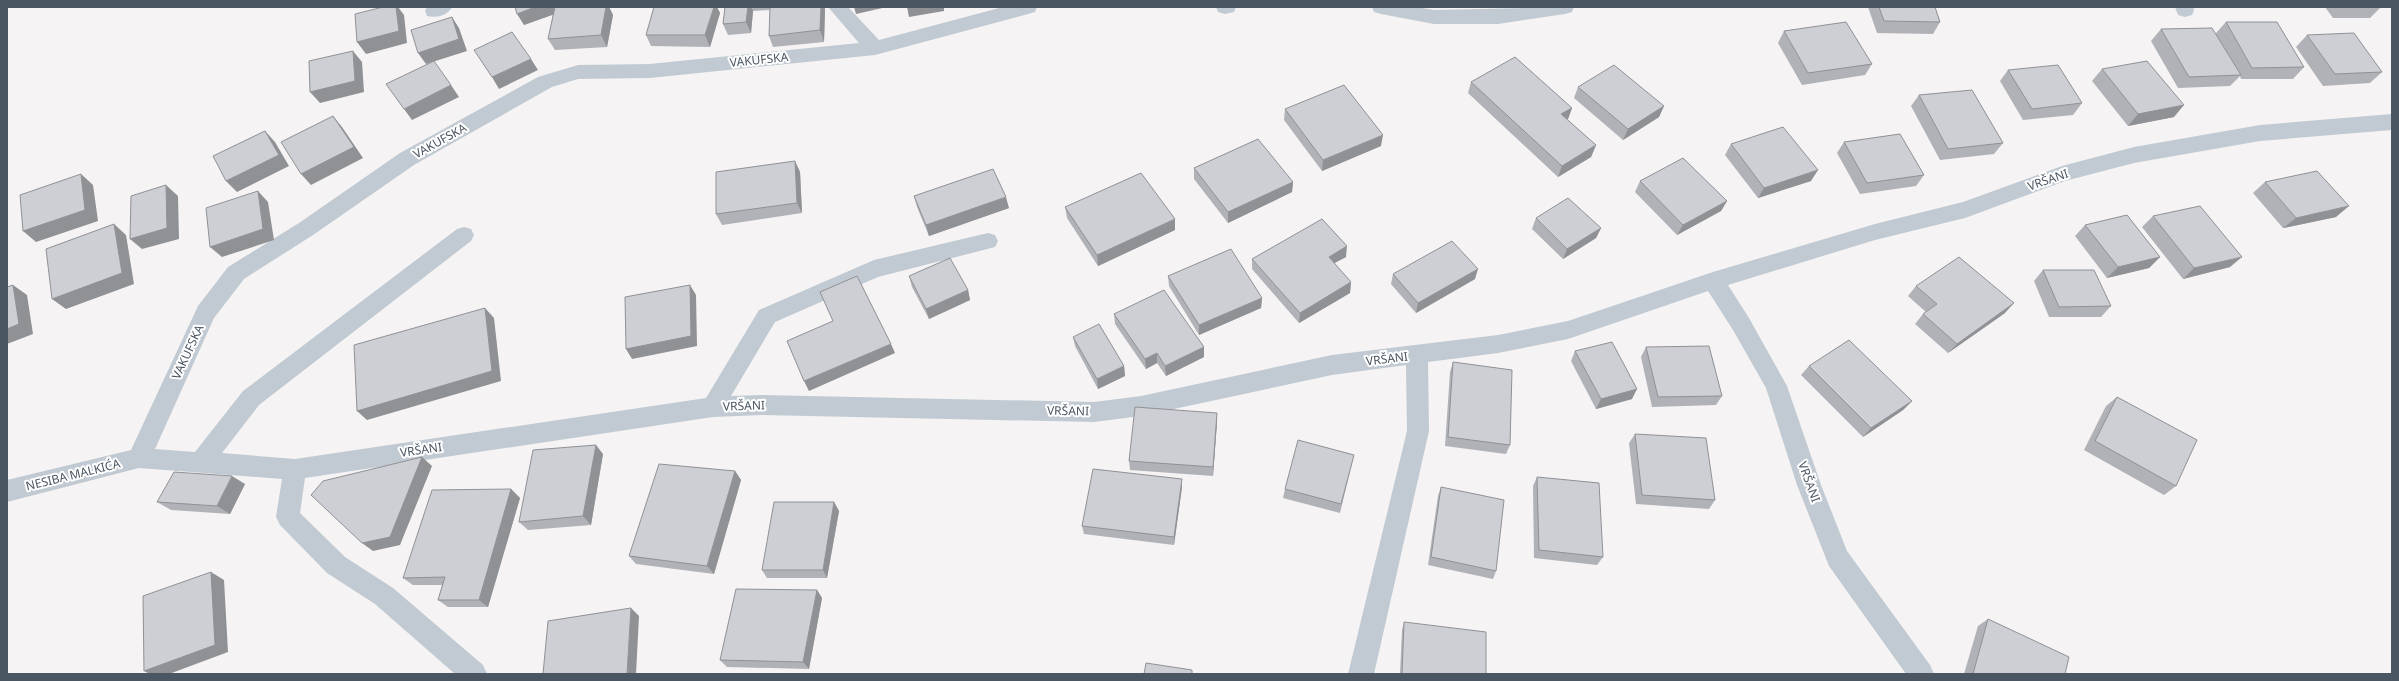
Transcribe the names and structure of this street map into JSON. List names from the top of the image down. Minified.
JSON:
{"streets":{"street":["VAKUFSKA","VRŠANI","NESIBA MALKIĆA"]},"crossings":[["VAKUFSKA","VRŠANI"],["VAKUFSKA","NESIBA MALKIĆA"],["VRŠANI","NESIBA MALKIĆA"]]}
